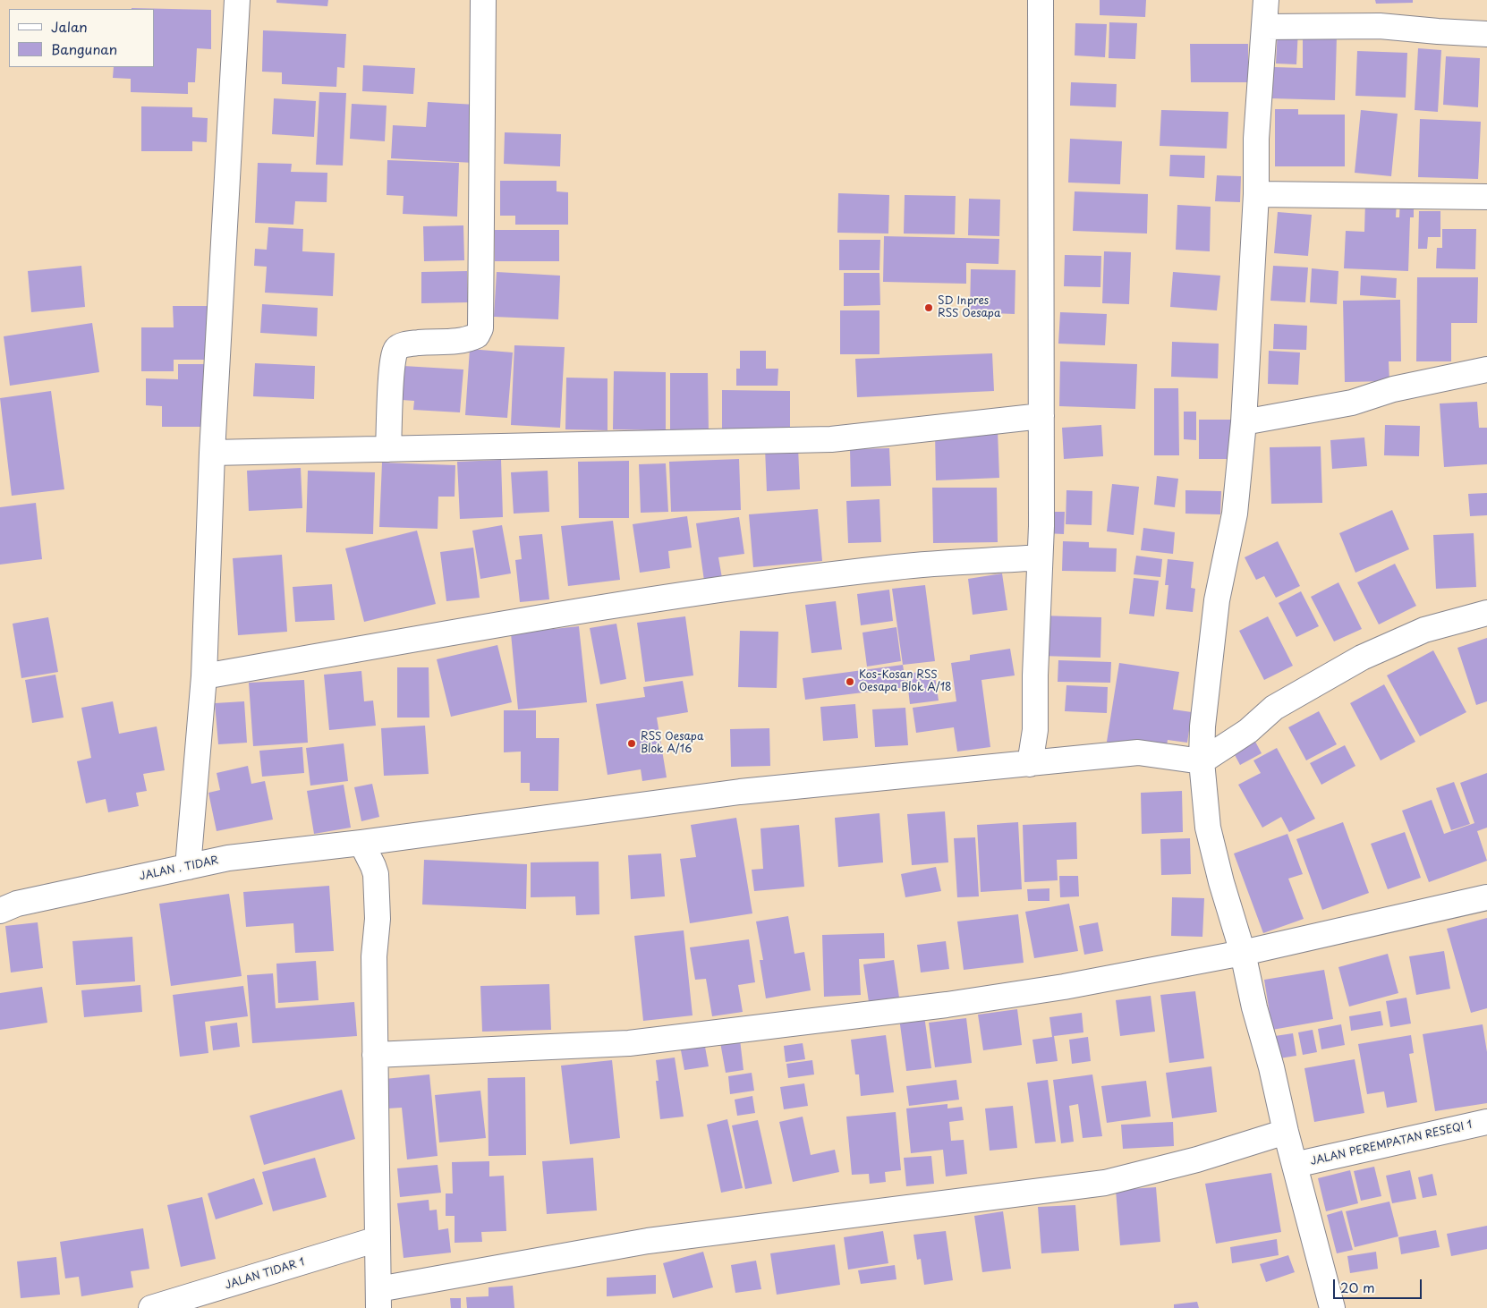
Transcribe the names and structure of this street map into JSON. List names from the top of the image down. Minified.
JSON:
{"streets":{"street":["JALAN . TIDAR","JALAN PEREMPATAN RESEQI 1","JALAN TIDAR 1"]},"places":["SD Inpres RSS Oesapa","Kos-Kosan RSS Oesapa Blok A/18","RSS Oesapa Blok A/16"],"legend":["Jalan","Bangunan"],"scale_bar":"20 m"}
